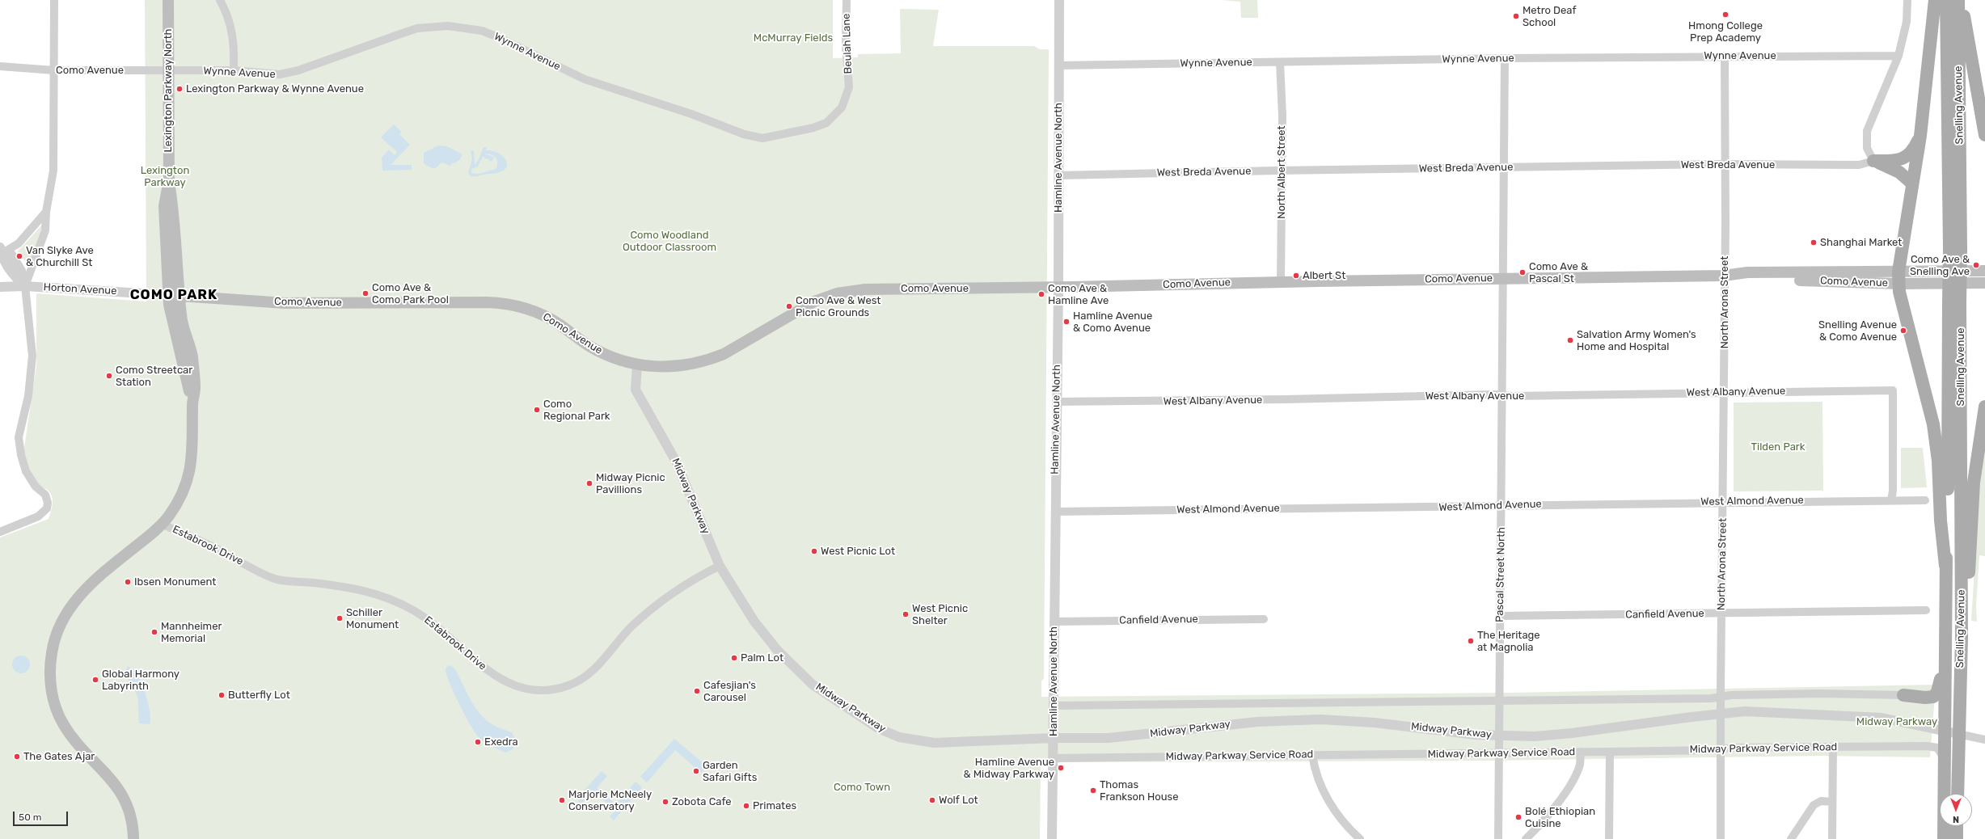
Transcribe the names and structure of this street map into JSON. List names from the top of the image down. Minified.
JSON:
{"streets":{"main road":["Como Avenue","Lexington Parkway North","Snelling Avenue"],"street":["Beulah Lane","Wynne Avenue","Hamline Avenue North","West Breda Avenue","North Albert Street","Horton Avenue","North Arona Street","West Albany Avenue","Midway Parkway","West Almond Avenue","Estabrook Drive","Pascal Street North","Canfield Avenue","Midway Parkway Service Road"]},"crossings":[["Beulah Lane","Wynne Avenue"],["Wynne Avenue","Como Avenue"],["Wynne Avenue","Lexington Parkway North"],["Wynne Avenue","Hamline Avenue North"],["Wynne Avenue","North Albert Street"],["Wynne Avenue","North Arona Street"],["Wynne Avenue","Pascal Street North"],["Como Avenue","Lexington Parkway North"],["Como Avenue","Hamline Avenue North"],["Como Avenue","North Albert Street"],["Como Avenue","Horton Avenue"],["Como Avenue","North Arona Street"],["Como Avenue","Midway Parkway"],["Como Avenue","Pascal Street North"],["Lexington Parkway North","Horton Avenue"],["Lexington Parkway North","Estabrook Drive"],["Snelling Avenue","Midway Parkway"],["Hamline Avenue North","West Breda Avenue"],["Hamline Avenue North","West Albany Avenue"],["Hamline Avenue North","Midway Parkway"],["Hamline Avenue North","West Almond Avenue"],["Hamline Avenue North","Canfield Avenue"],["Hamline Avenue North","Midway Parkway Service Road"],["West Breda Avenue","North Albert Street"],["West Breda Avenue","North Arona Street"],["West Breda Avenue","Pascal Street North"],["North Arona Street","West Albany Avenue"],["North Arona Street","Midway Parkway"],["North Arona Street","West Almond Avenue"],["North Arona Street","Canfield Avenue"],["North Arona Street","Midway Parkway Service Road"],["West Albany Avenue","West Almond Avenue"],["West Albany Avenue","Pascal Street North"],["Midway Parkway","Estabrook Drive"],["Midway Parkway","Pascal Street North"],["West Almond Avenue","Pascal Street North"],["Pascal Street North","Canfield Avenue"],["Pascal Street North","Midway Parkway Service Road"]],"districts":["COMO PARK"],"parks":["McMurray Fields","Lexington Parkway","Como Woodland Outdoor Classroom","Tilden Park","Midway Parkway","Como Town"],"places":["Hmong College Prep Academy","Metro Deaf School","Lexington Parkway & Wynne Avenue","Shanghai Market","Van Slyke Ave & Churchill St","Como Ave & Snelling Ave","Como Ave & Pascal St","Albert St","Como Ave & Como Park Pool","Como Ave & Hamline Ave","Como Ave & West Picnic Grounds","Hamline Avenue & Como Avenue","Snelling Avenue & Como Avenue","Salvation Army Women's Home and Hospital","Como Streetcar Station","Como Regional Park","Midway Picnic Pavillions","West Picnic Lot","Ibsen Monument","West Picnic Shelter","Schiller Monument","Mannheimer Memorial","The Heritage at Magnolia","Palm Lot","Global Harmony Labyrinth","Cafesjian's Carousel","Butterfly Lot","Exedra","The Gates Ajar","Hamline Avenue & Midway Parkway","Garden Safari Gifts","Thomas Frankson House","Marjorie McNeely Conservatory","Wolf Lot","Zobota Cafe","Primates","Bolé Ethiopian Cuisine"],"scale_bar":"50 m","north":"bottom"}
